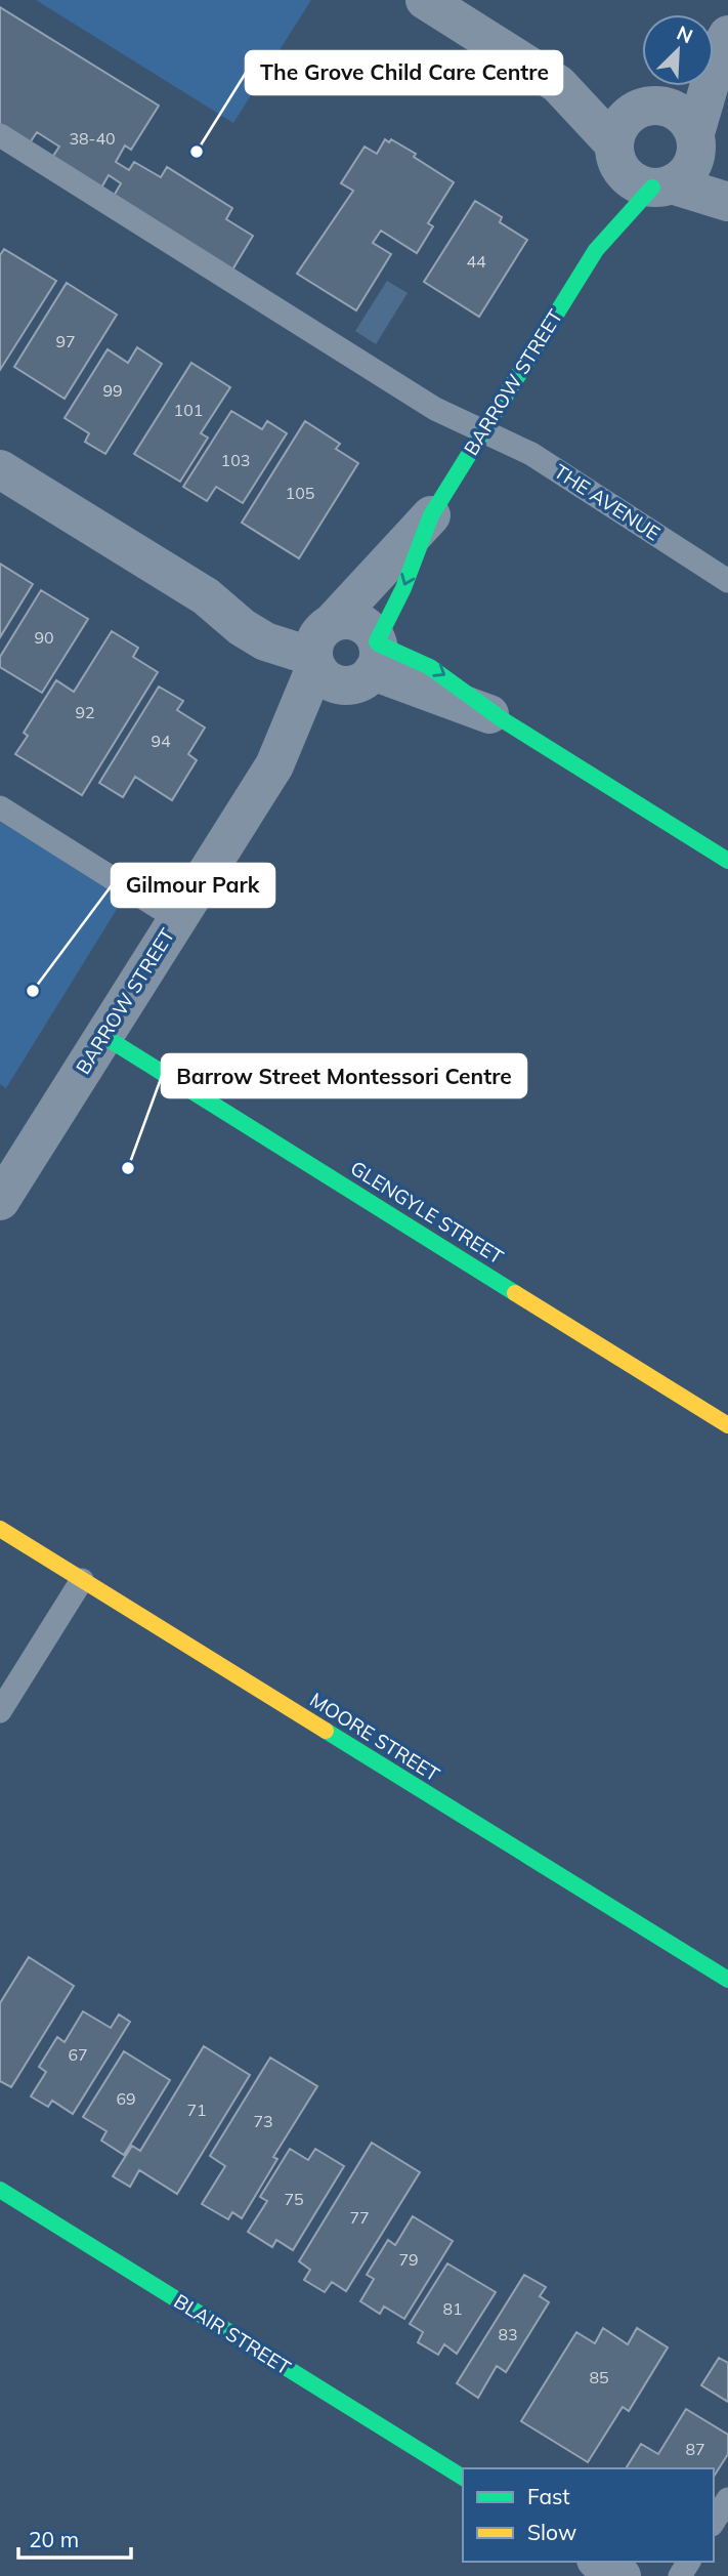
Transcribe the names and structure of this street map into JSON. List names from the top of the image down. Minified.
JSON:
{"streets":{"street":["BARROW STREET","GLENGYLE STREET","MOORE STREET","BLAIR STREET"],"lane":["THE AVENUE"]},"crossings":[["BARROW STREET","THE AVENUE"],["BARROW STREET","GLENGYLE STREET"]],"places":["The Grove Child Care Centre","Gilmour Park","Barrow Street Montessori Centre"],"house_numbers":["38-40","44","97","99","101","103","105","90","92","94","67","69","71","73","75","77","79","81","83","85","87"],"legend":["Fast","Slow"],"scale_bar":"20 m","north":"top right"}
